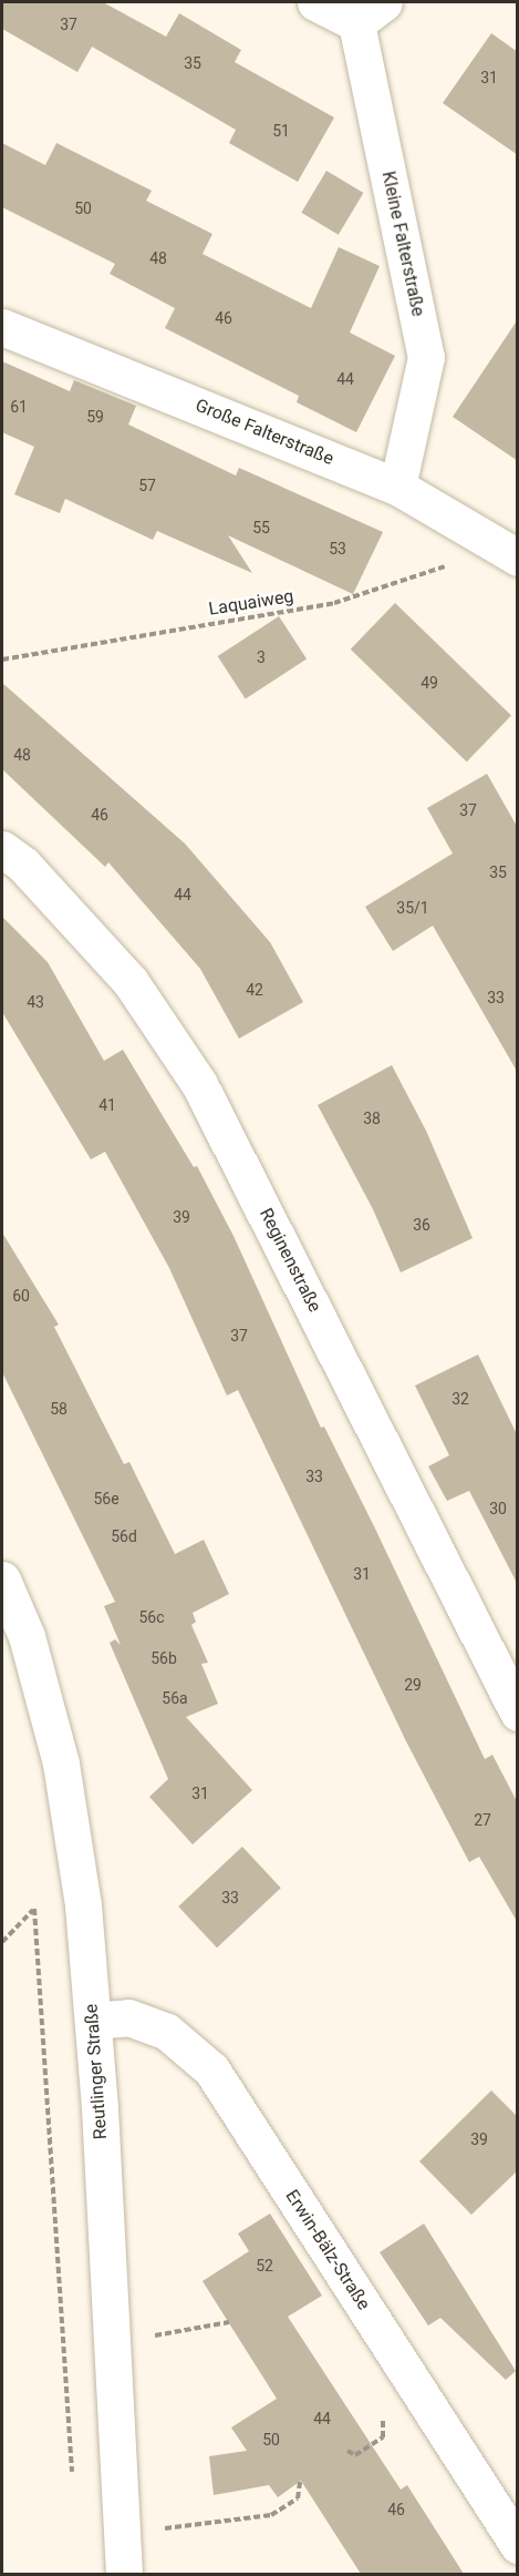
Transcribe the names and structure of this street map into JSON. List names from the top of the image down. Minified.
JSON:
{"streets":{"street":["Kleine Falterstraße","Große Falterstraße","Reginenstraße","Reutlinger Straße","Erwin-Bälz-Straße"],"path":["Laquaiweg"]},"crossings":[["Kleine Falterstraße","Große Falterstraße"],["Große Falterstraße","Laquaiweg"],["Reutlinger Straße","Erwin-Bälz-Straße"]],"house_numbers":["37","35","31","51","50","48","46","44","61","59","57","55","53","3","49","48","37","46","35","44","35/1","42","33","43","41","38","39","36","60","37","32","58","33","56e","30","56d","31","56c","56b","29","56a","31","27","33","39","52","44","50","46"]}
